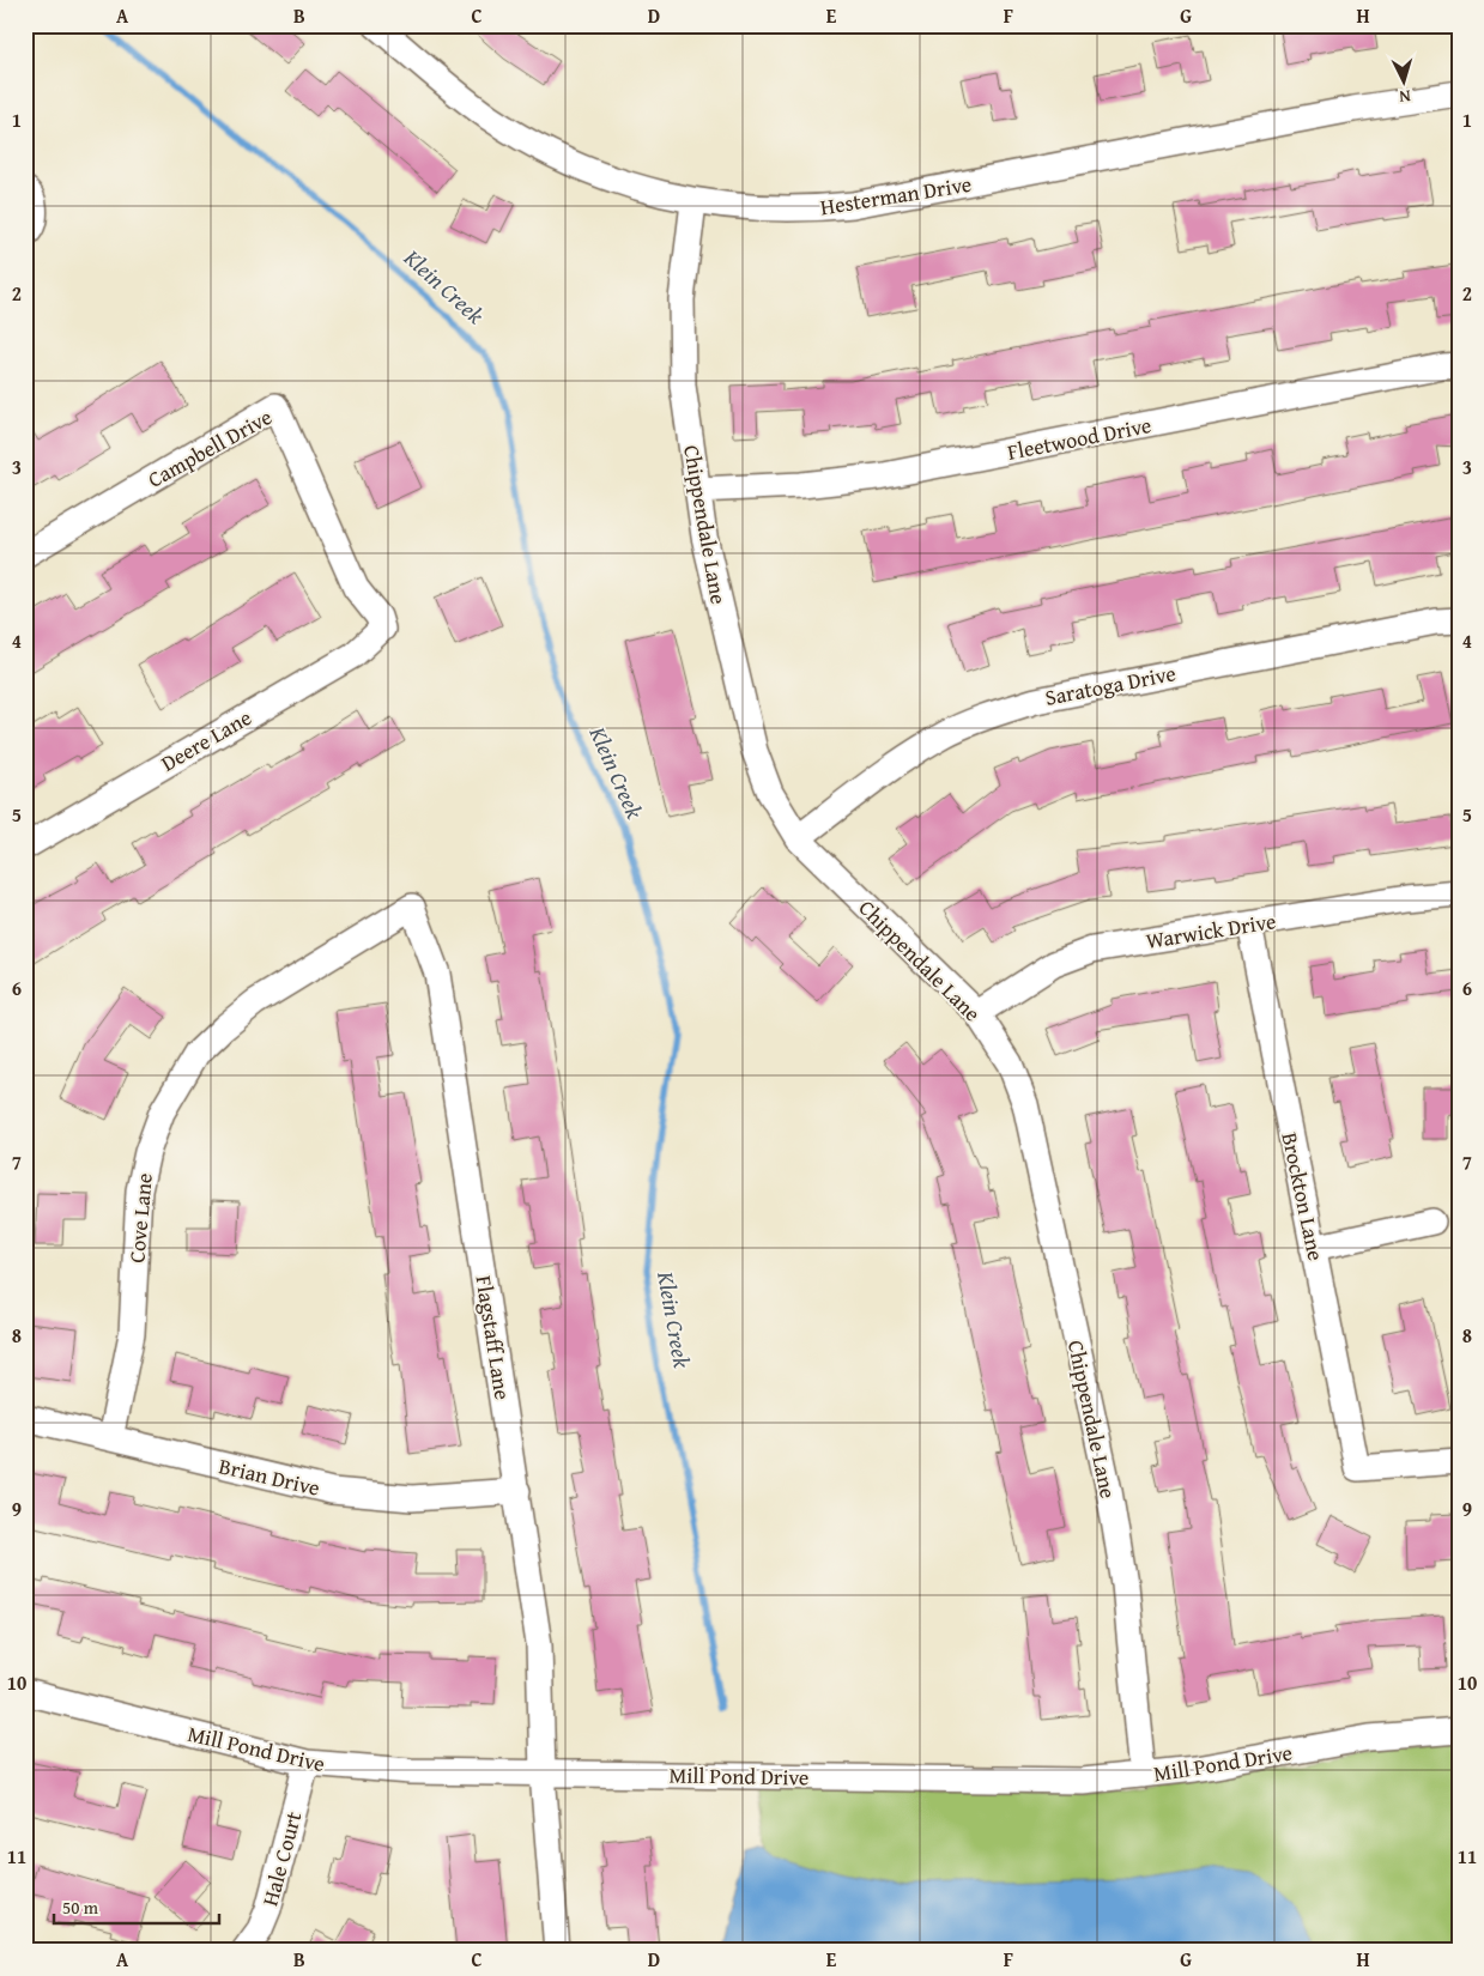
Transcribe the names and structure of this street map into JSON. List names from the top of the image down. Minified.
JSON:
{"streets":{"street":["Hesterman Drive","Fleetwood Drive","Campbell Drive","Chippendale Lane","Saratoga Drive","Deere Lane","Warwick Drive","Brockton Lane","Cove Lane","Flagstaff Lane","Brian Drive","Mill Pond Drive","Hale Court"]},"crossings":[["Hesterman Drive","Chippendale Lane"],["Fleetwood Drive","Chippendale Lane"],["Campbell Drive","Deere Lane"],["Chippendale Lane","Saratoga Drive"],["Chippendale Lane","Warwick Drive"],["Chippendale Lane","Mill Pond Drive"],["Warwick Drive","Brockton Lane"],["Cove Lane","Flagstaff Lane"],["Cove Lane","Brian Drive"],["Flagstaff Lane","Brian Drive"],["Flagstaff Lane","Mill Pond Drive"],["Mill Pond Drive","Hale Court"]],"water":["Klein Creek"],"scale_bar":"50 m","north":"bottom","grid":{"columns":["A","B","C","D","E","F","G","H"],"rows":["1","2","3","4","5","6","7","8","9","10","11"]}}
